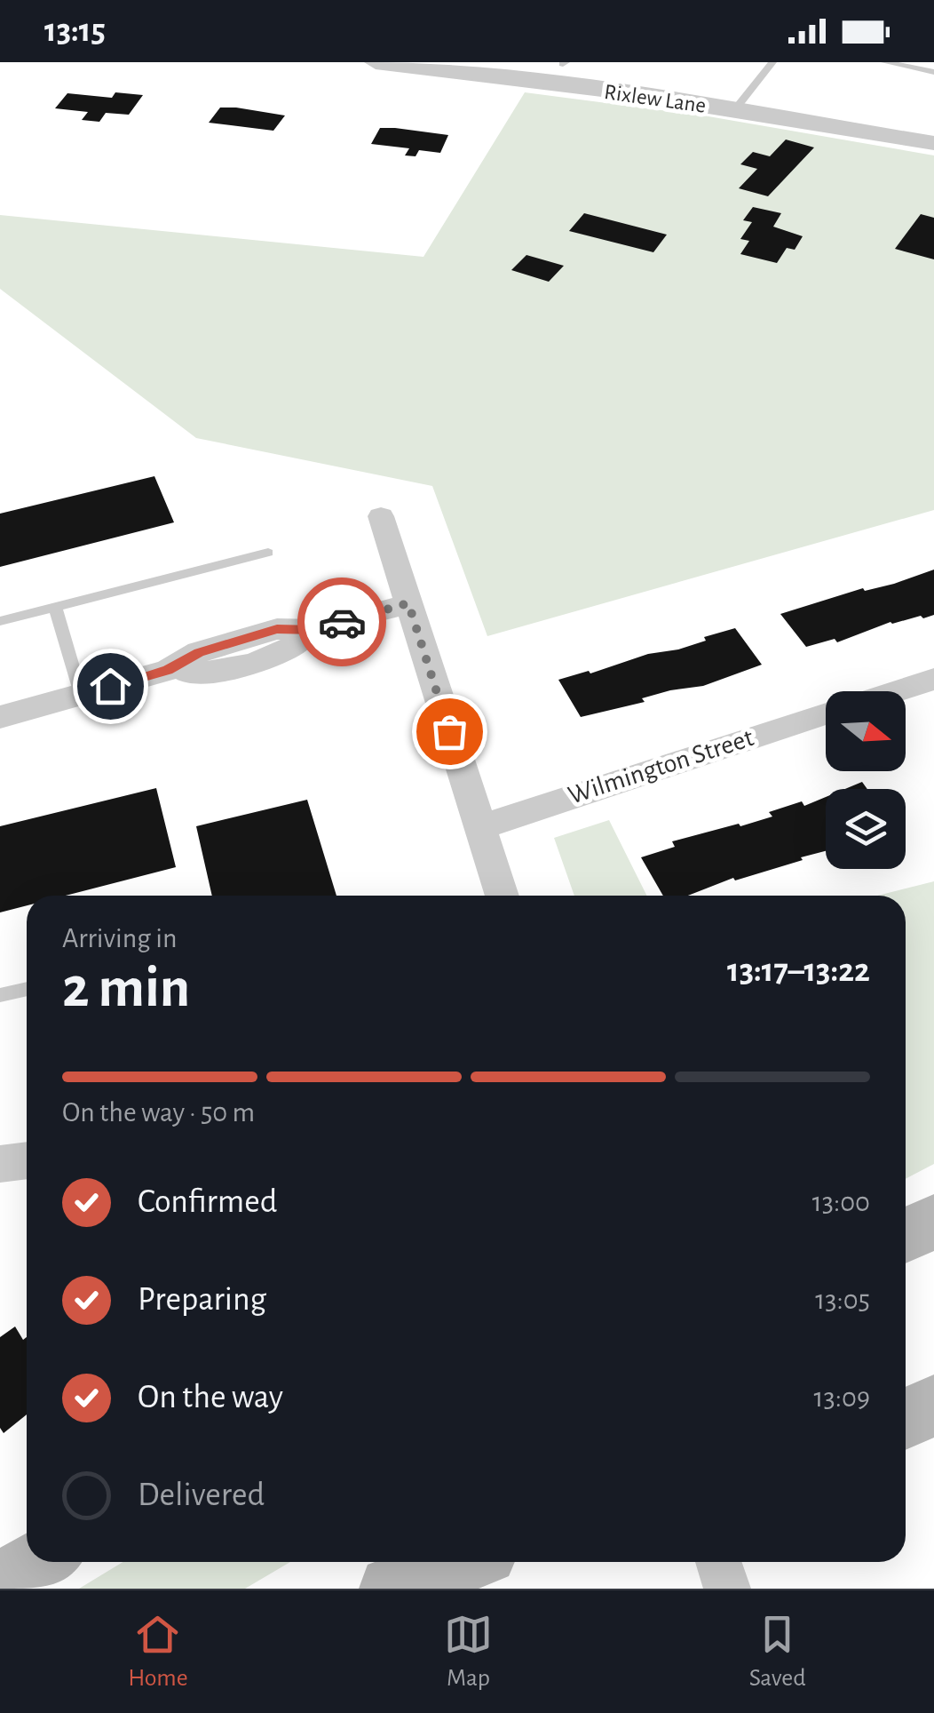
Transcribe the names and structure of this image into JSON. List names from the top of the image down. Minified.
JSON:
{"streets":{"street":["Rixlew Lane","Wilmington Street"]},"north":"right","page":{"status":"13:15","heading":["2 min","Arriving in","13:17–13:22"],"bar":"On the way · 50 m","list":[["Confirmed","13:00"],["Preparing","13:05"],["On the way","13:09"],"Delivered"],"tabs":["Home","Map","Saved"]}}
